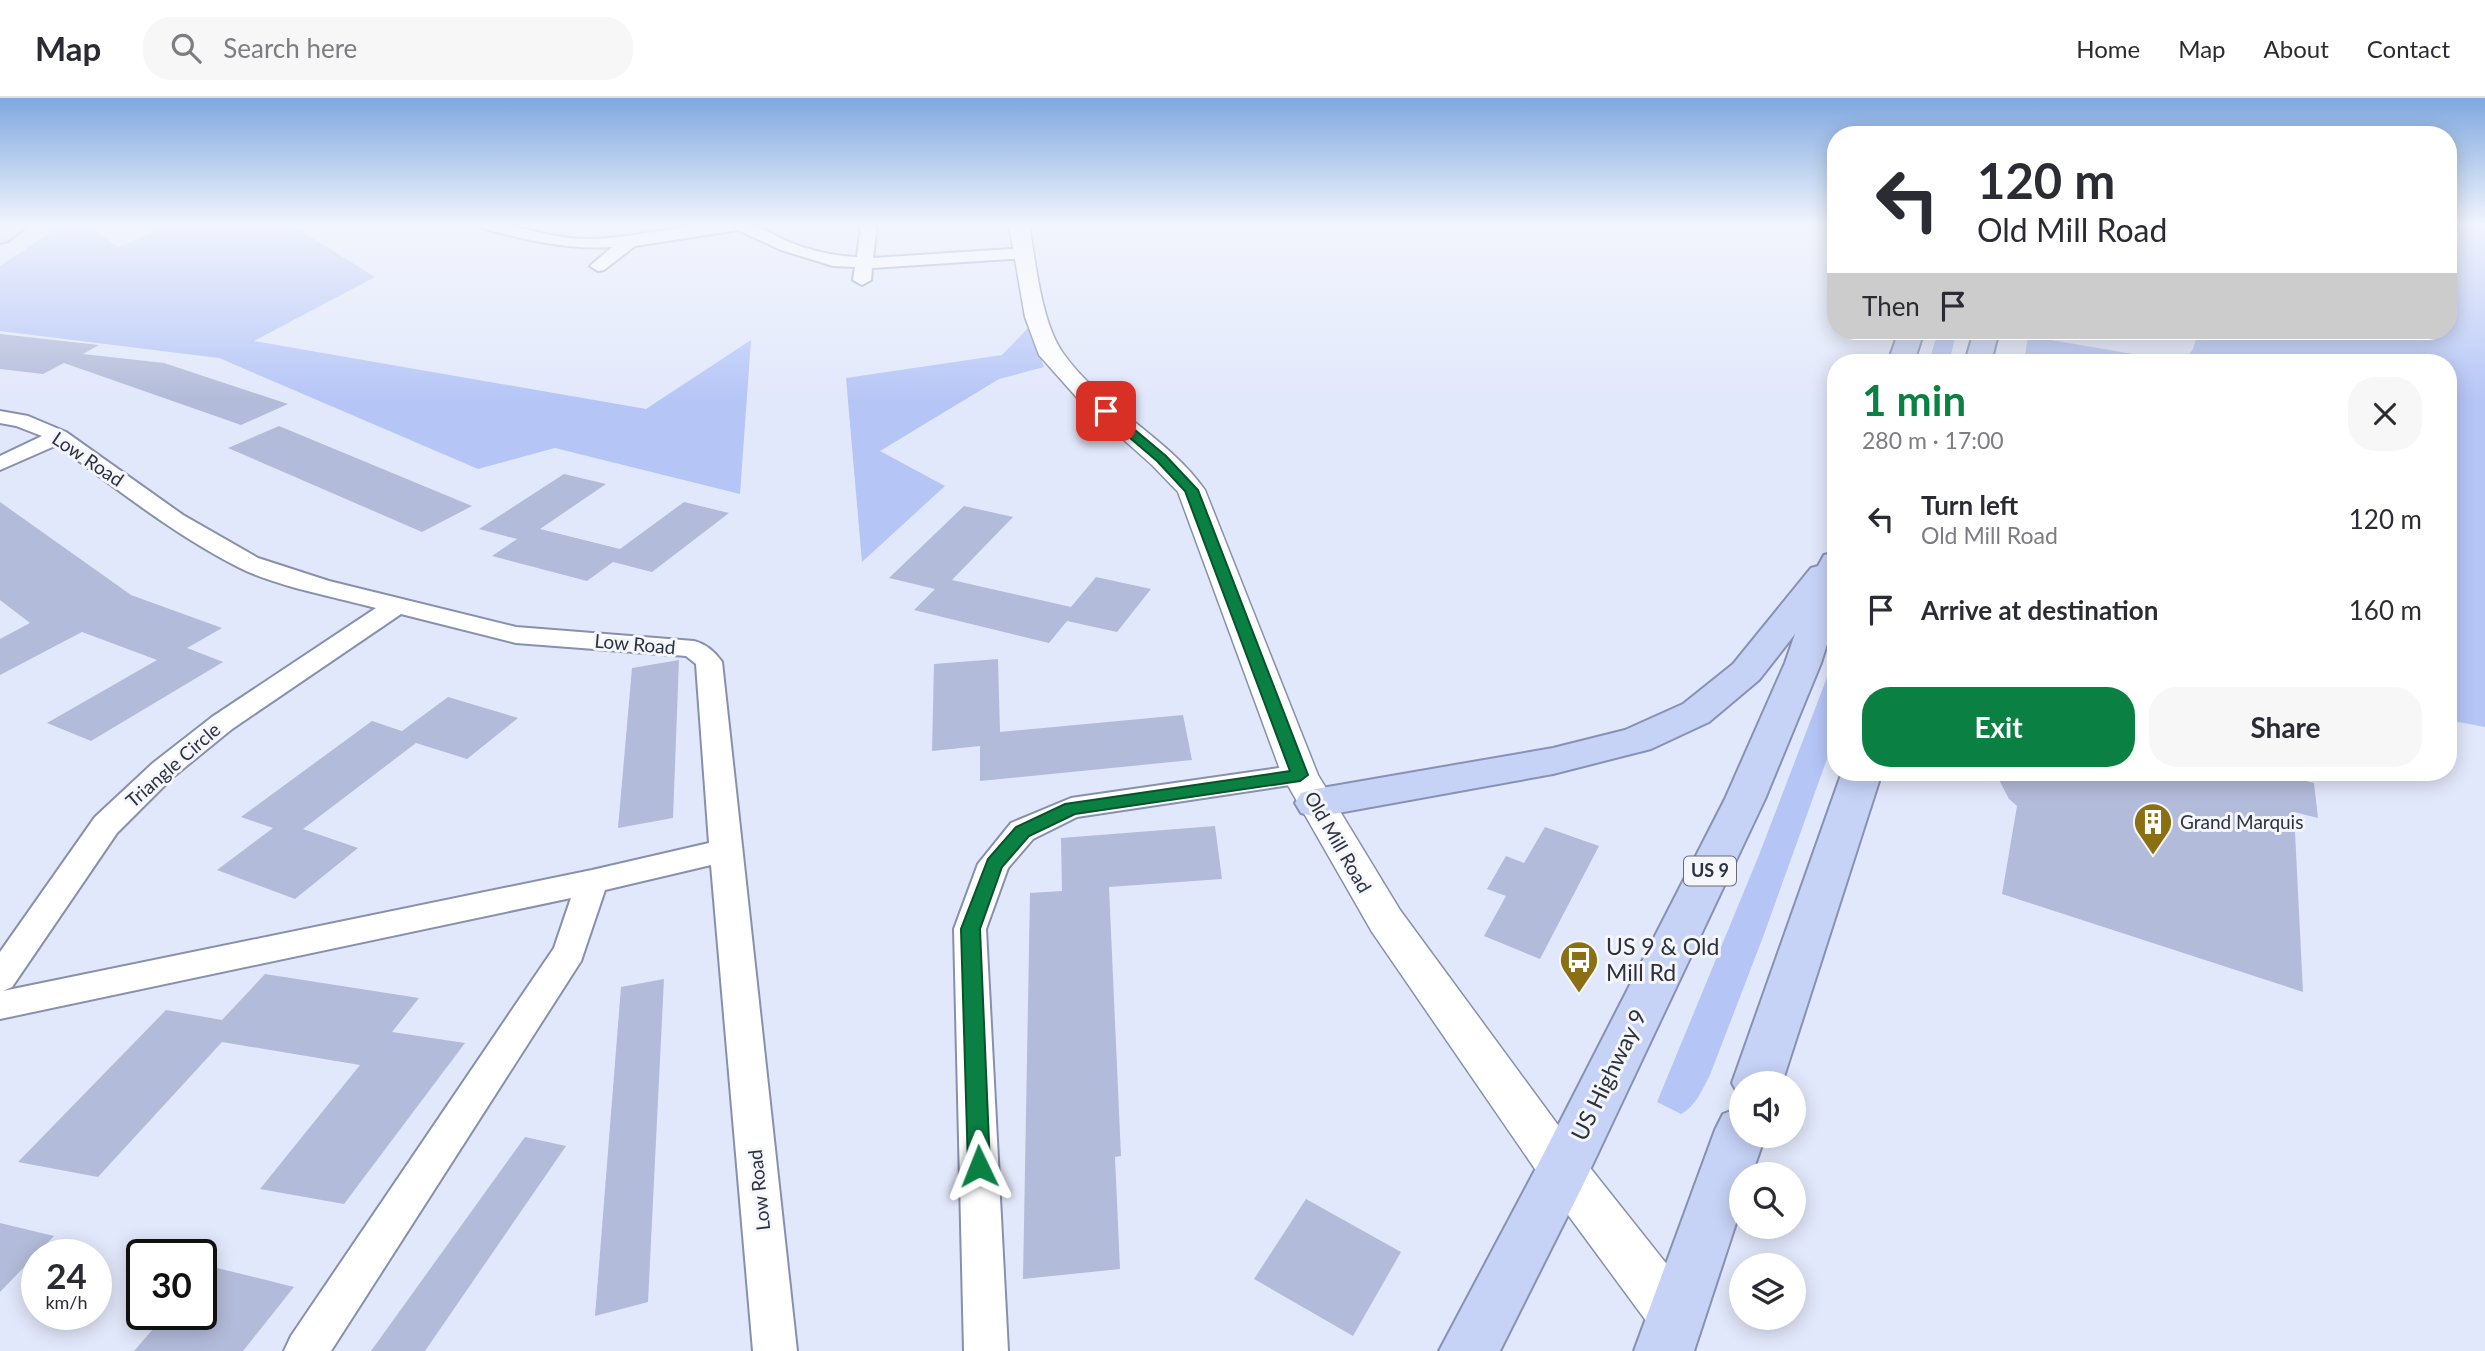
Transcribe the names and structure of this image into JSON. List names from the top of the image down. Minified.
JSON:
{"streets":{"highway":["US 9","US Highway 9"],"street":["Low Road","Triangle Circle","Old Mill Road"]},"crossings":[["Low Road","Triangle Circle"],["Old Mill Road","US Highway 9"]],"places":{"building":["Grand Marquis"],"bus stop":["US 9 & Old Mill Rd"]},"page":{"header":"Map","search":"Search here","nav":["Home","Map","About","Contact"],"turn":["120 m","Old Mill Road"],"then":"Then","heading":["1 min","280 m · 17:00"],"list":[{"name":"Turn left","note":"Old Mill Road","value":"120 m"},{"name":"Arrive at destination","value":"160 m"}],"buttons":["Exit","Share"],"speed":"24 km/h","limit":"30"}}
